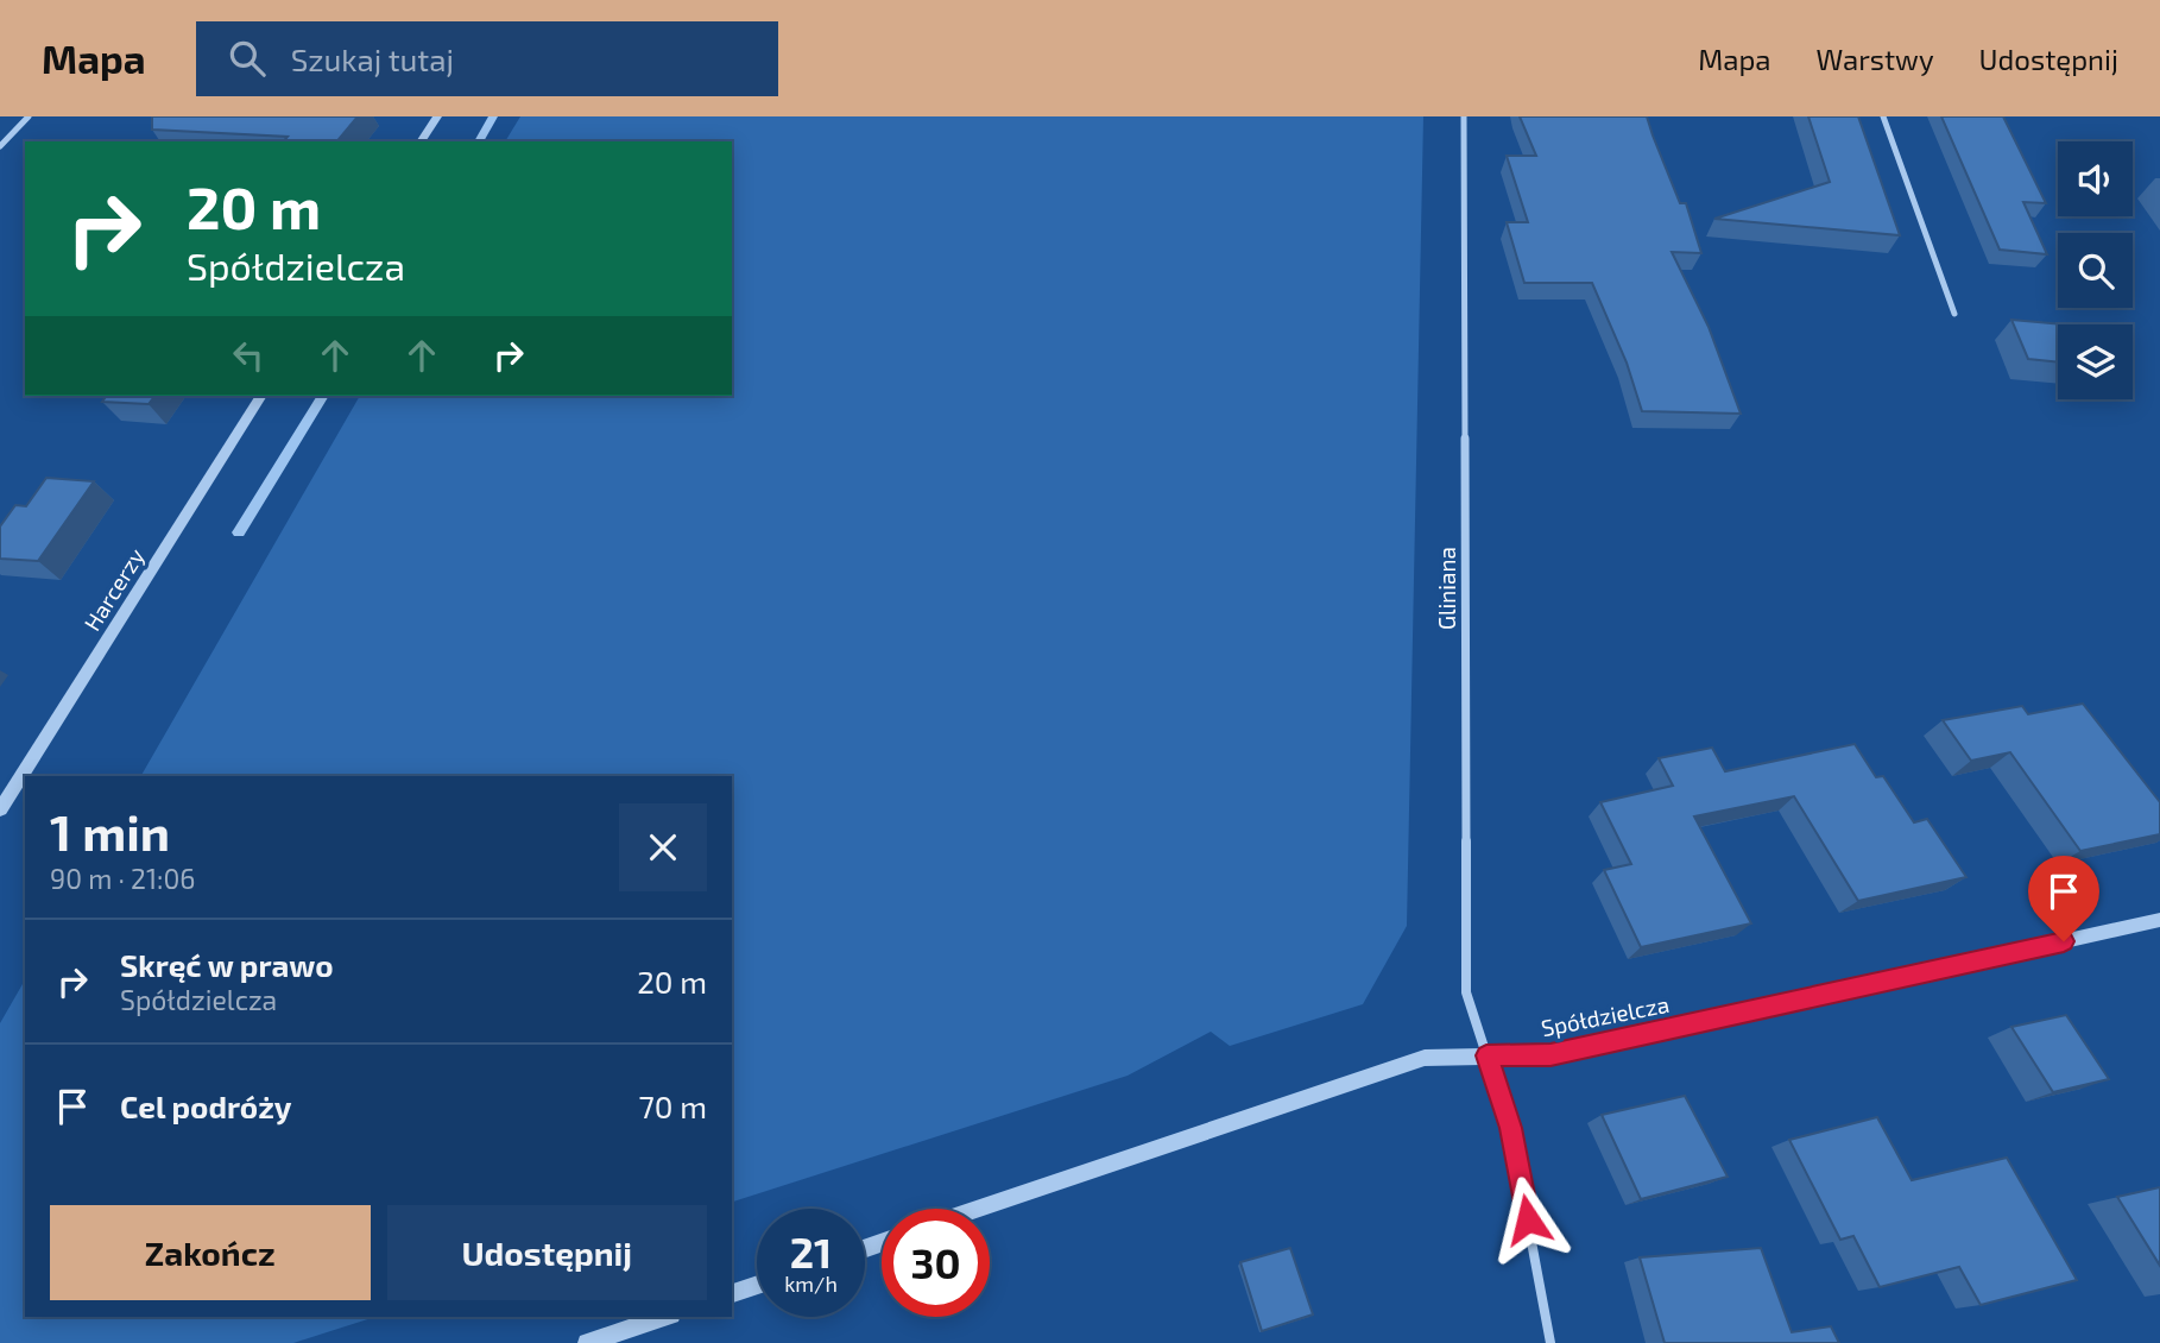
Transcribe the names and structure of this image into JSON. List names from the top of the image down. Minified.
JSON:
{"streets":{"street":["Gliniana","Harcerzy","Spółdzielcza"]},"crossings":[["Gliniana","Spółdzielcza"]],"page":{"header":"Mapa","search":"Szukaj tutaj","nav":["Mapa","Warstwy","Udostępnij"],"turn":["20 m","Spółdzielcza"],"heading":["1 min","90 m · 21:06"],"list":[{"name":"Skręć w prawo","note":"Spółdzielcza","value":"20 m"},{"name":"Cel podróży","value":"70 m"}],"buttons":["Zakończ","Udostępnij"],"speed":"21 km/h","limit":"30"}}
